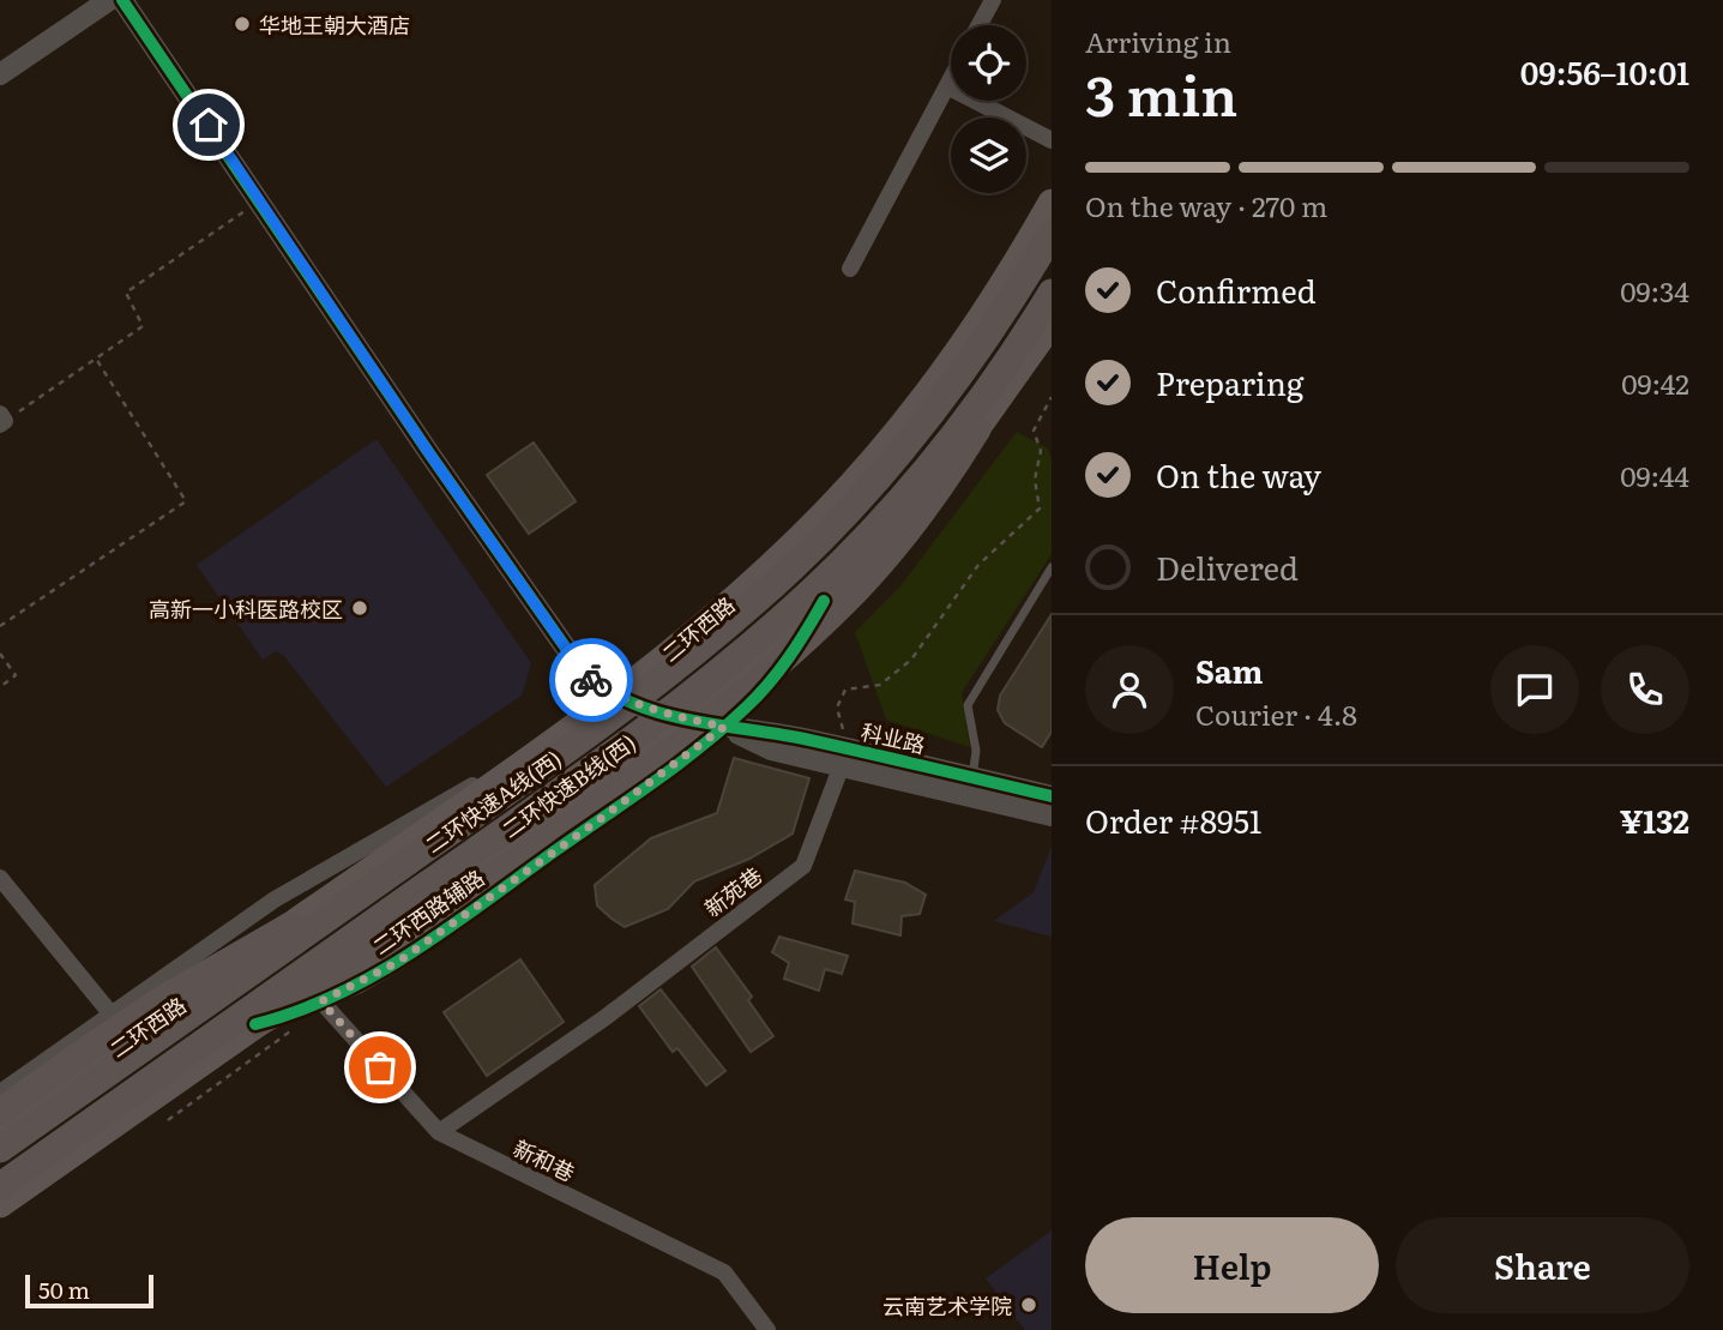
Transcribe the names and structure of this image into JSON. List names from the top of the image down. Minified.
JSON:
{"streets":{"highway":["二环快速B线(西)","二环快速A线(西)"],"main road":["二环西路"],"street":["科业路","新苑巷","二环西路辅路","新和巷"]},"crossings":[["科业路","新苑巷"],["科业路","二环西路辅路"],["新苑巷","新和巷"],["二环西路辅路","新和巷"]],"places":["华地王朝大酒店","高新一小科医路校区","云南艺术学院"],"scale_bar":"50 m","page":{"heading":["3 min","Arriving in","09:56–10:01"],"panel":["Sam","Courier · 4.8","Order #8951","¥132"],"bar":"On the way · 270 m","list":[["Confirmed","09:34"],["Preparing","09:42"],["On the way","09:44"],"Delivered"],"buttons":["Help","Share"],"scale":"50 m"}}
